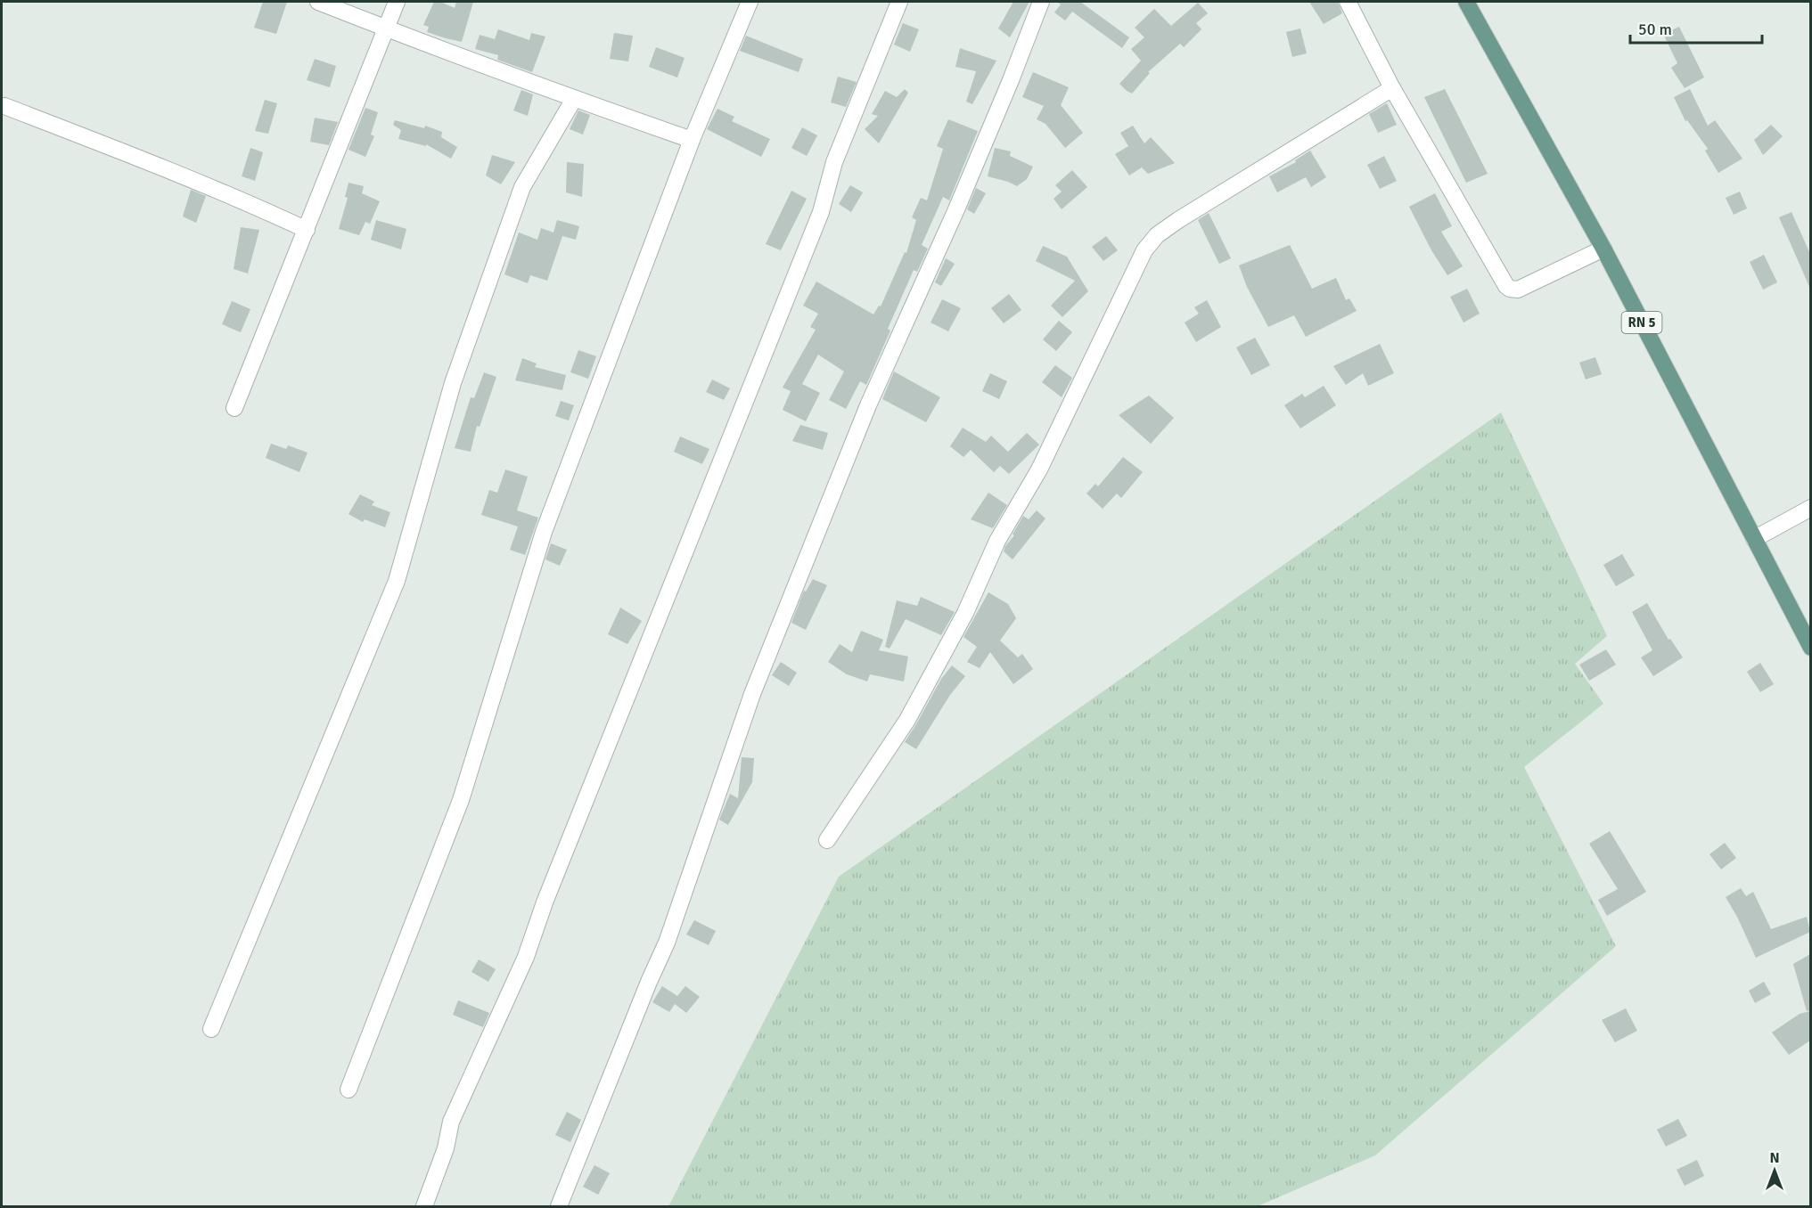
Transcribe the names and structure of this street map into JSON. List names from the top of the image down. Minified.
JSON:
{"streets":{"main road":["RN 5"]},"scale_bar":"50 m","north":"top"}
